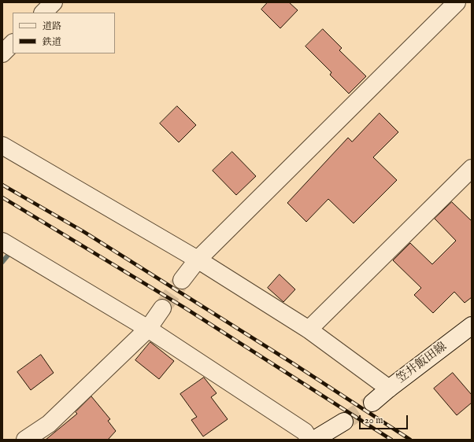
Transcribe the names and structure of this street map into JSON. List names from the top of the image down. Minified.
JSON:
{"streets":{"street":["笠井飯田線"]},"legend":["道路","鉄道"],"scale_bar":"20 m"}
